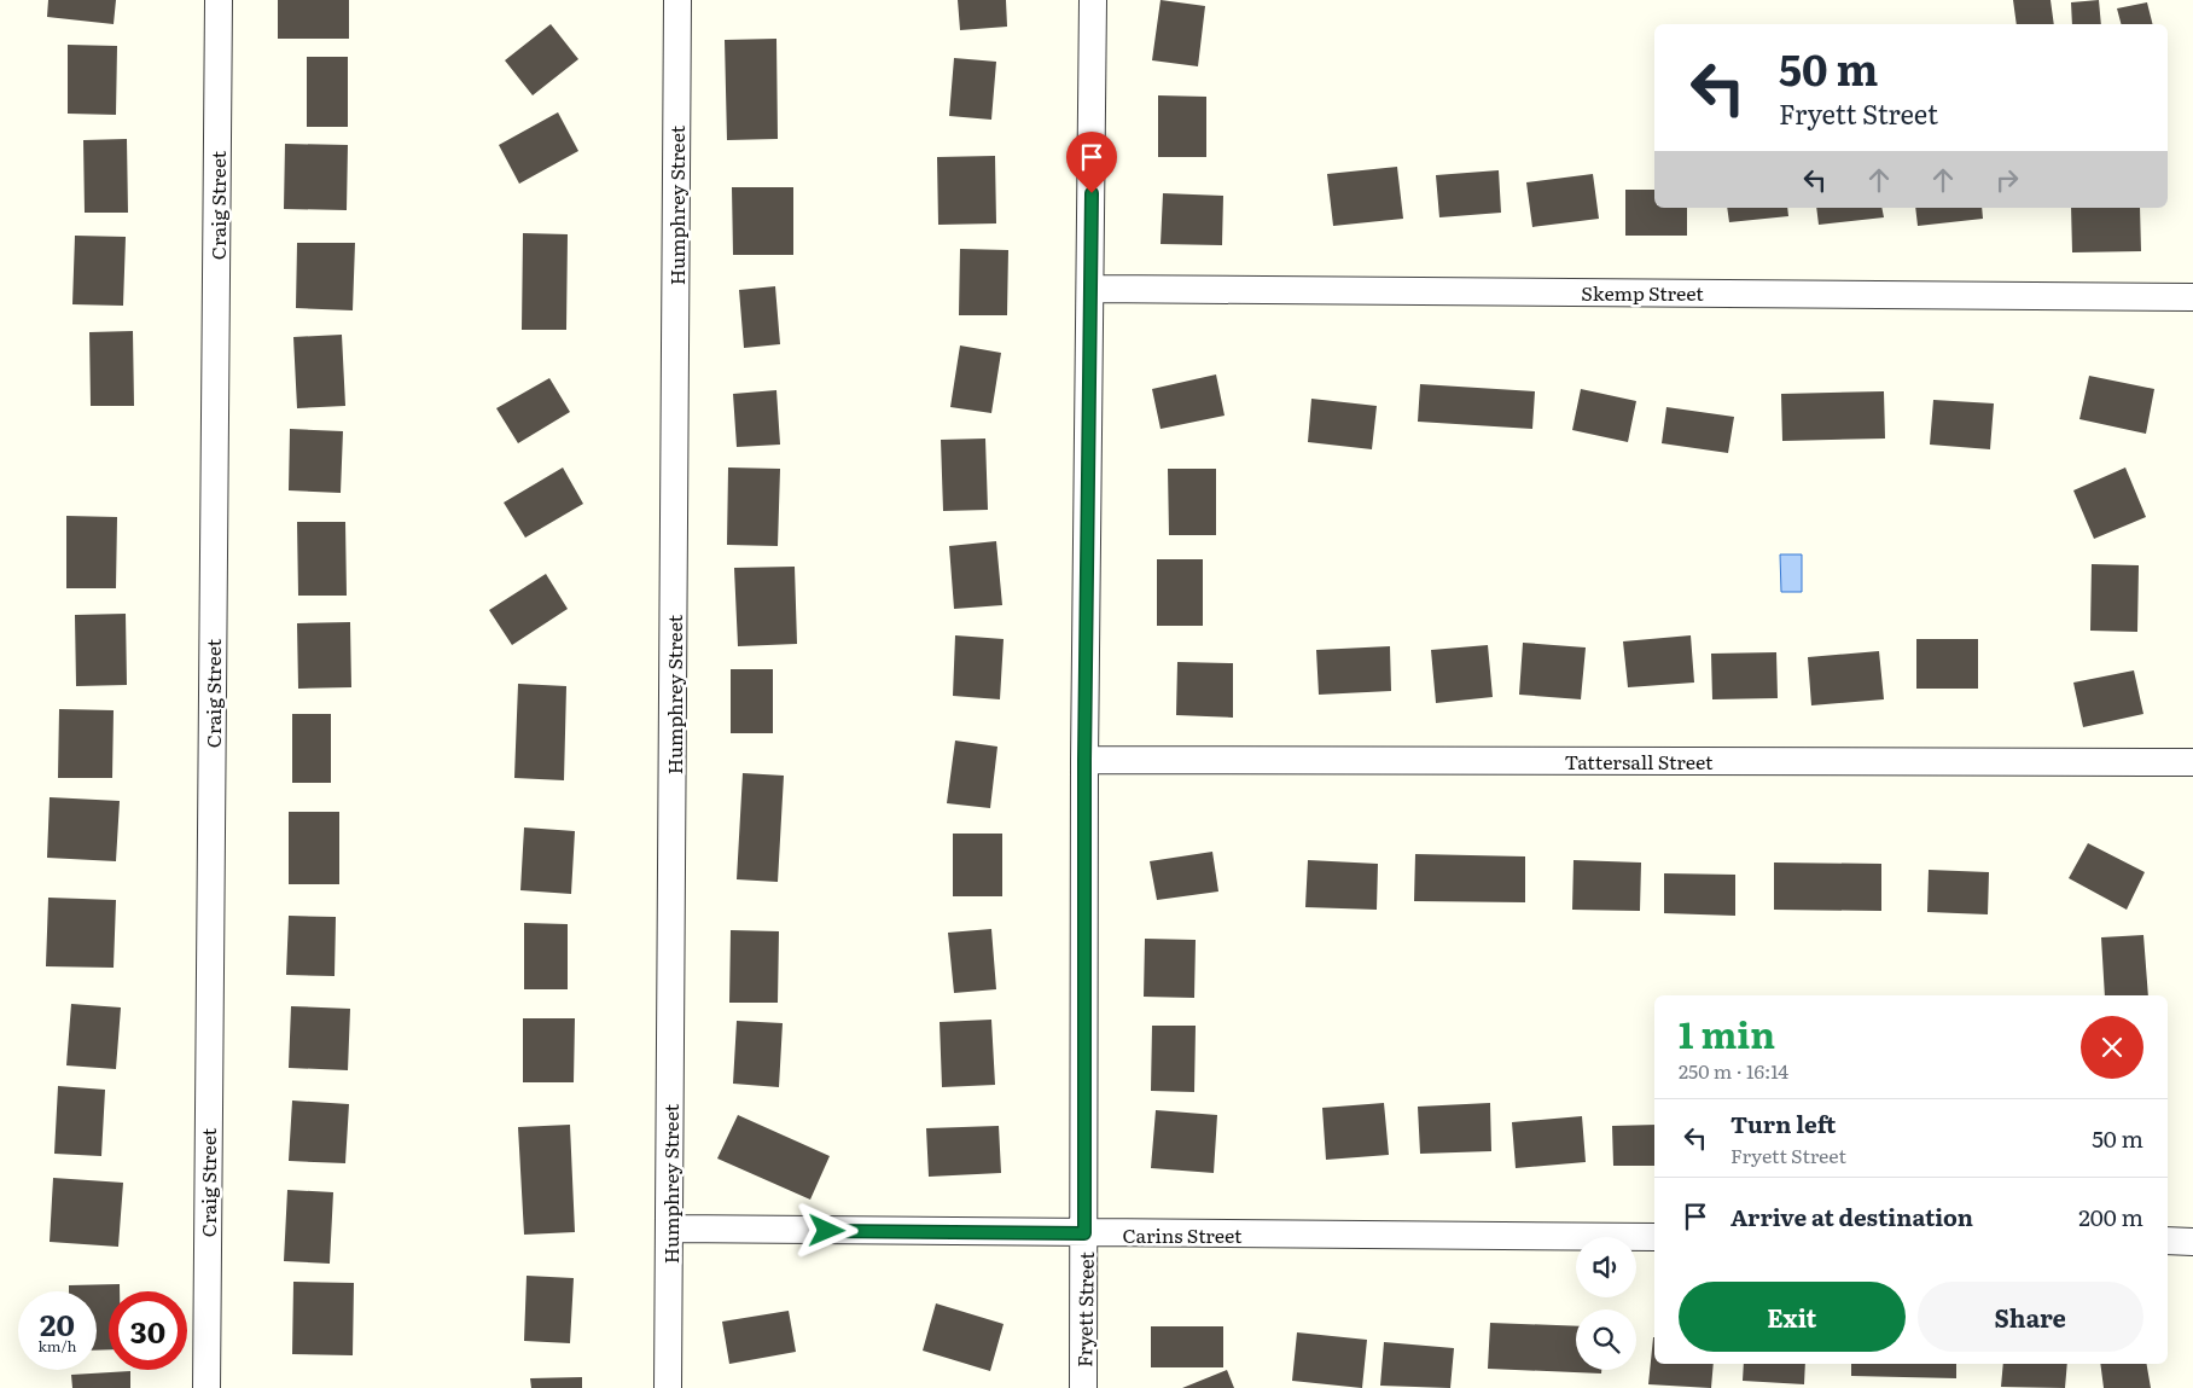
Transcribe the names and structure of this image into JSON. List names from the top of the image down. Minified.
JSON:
{"streets":{"street":["Craig Street","Humphrey Street","Skemp Street","Tattersall Street","Carins Street","Fryett Street"]},"crossings":[["Humphrey Street","Carins Street"],["Skemp Street","Fryett Street"],["Tattersall Street","Fryett Street"],["Carins Street","Fryett Street"]],"page":{"turn":["50 m","Fryett Street"],"heading":["1 min","250 m · 16:14"],"list":[{"name":"Turn left","note":"Fryett Street","value":"50 m"},{"name":"Arrive at destination","value":"200 m"}],"buttons":["Exit","Share"],"speed":"20 km/h","limit":"30"}}
